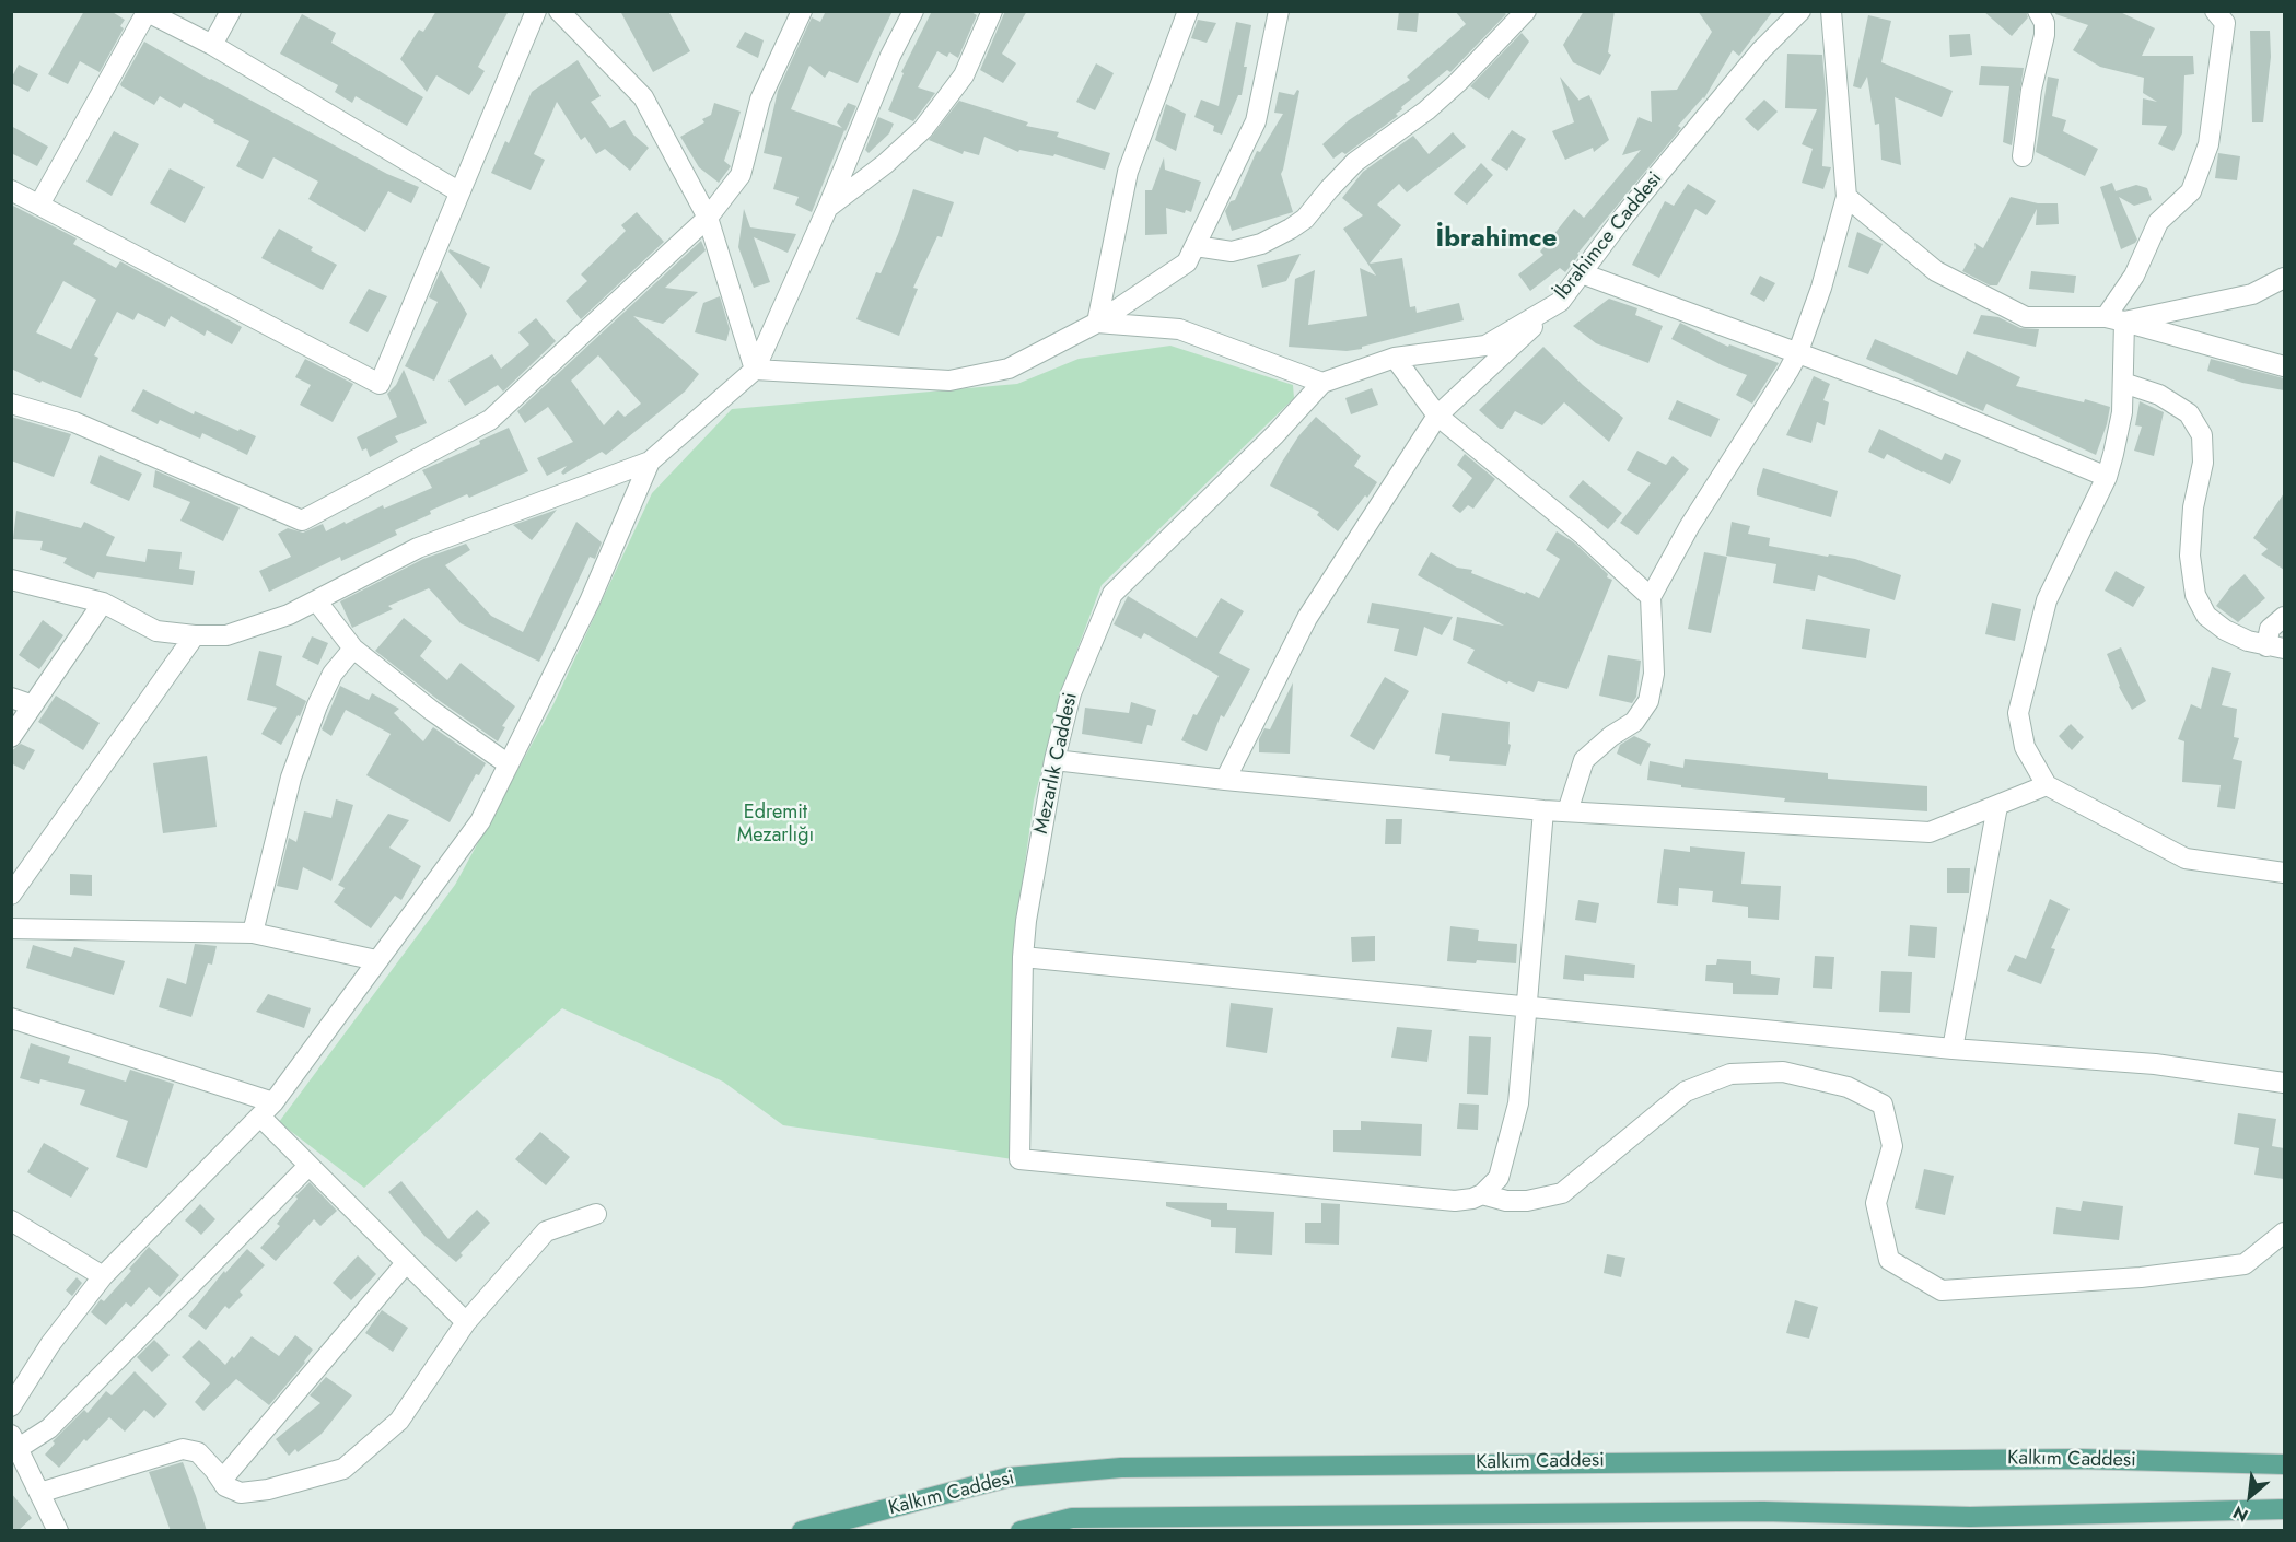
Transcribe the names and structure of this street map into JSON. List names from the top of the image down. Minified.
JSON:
{"streets":{"main road":["Kalkım Caddesi"],"street":["İbrahimce Caddesi","Mezarlık Caddesi"]},"crossings":[["İbrahimce Caddesi","Mezarlık Caddesi"]],"districts":["İbrahimce"],"parks":["Edremit Mezarlığı"],"north":"bottom left"}
